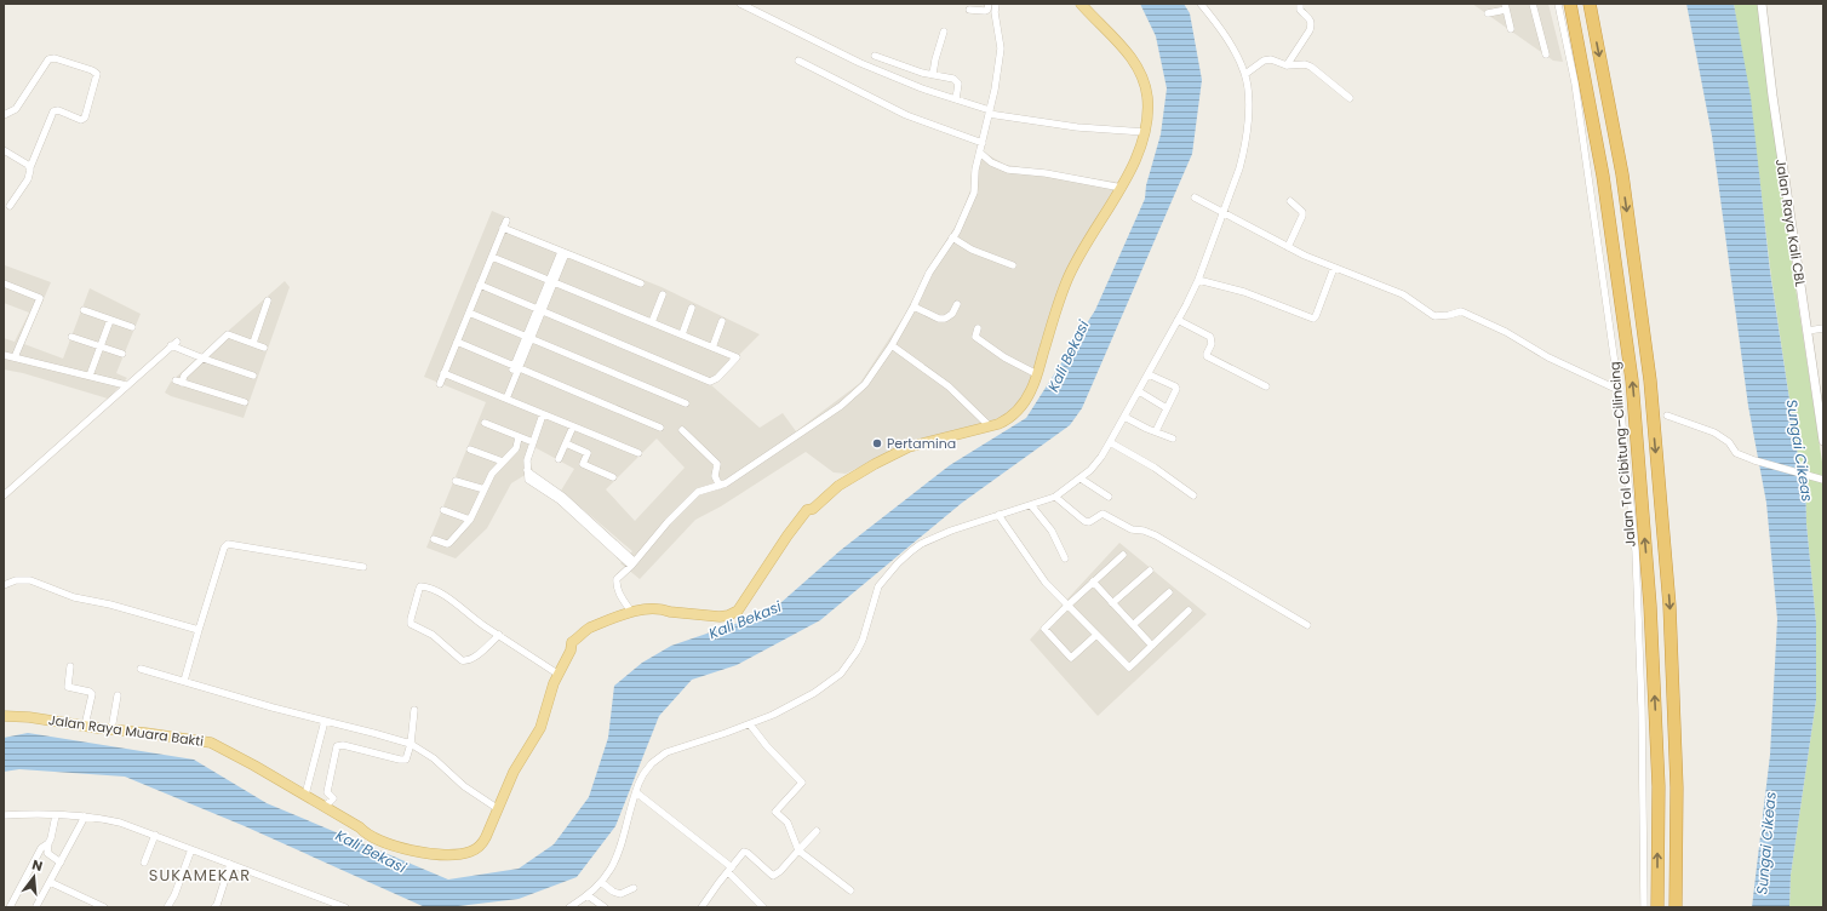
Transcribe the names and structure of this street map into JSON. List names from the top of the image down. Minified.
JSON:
{"streets":{"highway":["Jalan Tol Cibitung–Cilincing"],"main road":["Jalan Raya Muara Bakti"],"street":["Jalan Raya Kali CBL"]},"districts":["SUKAMEKAR"],"water":["Kali Bekasi","Sungai Cikeas"],"places":["Pertamina"],"north":"top"}
